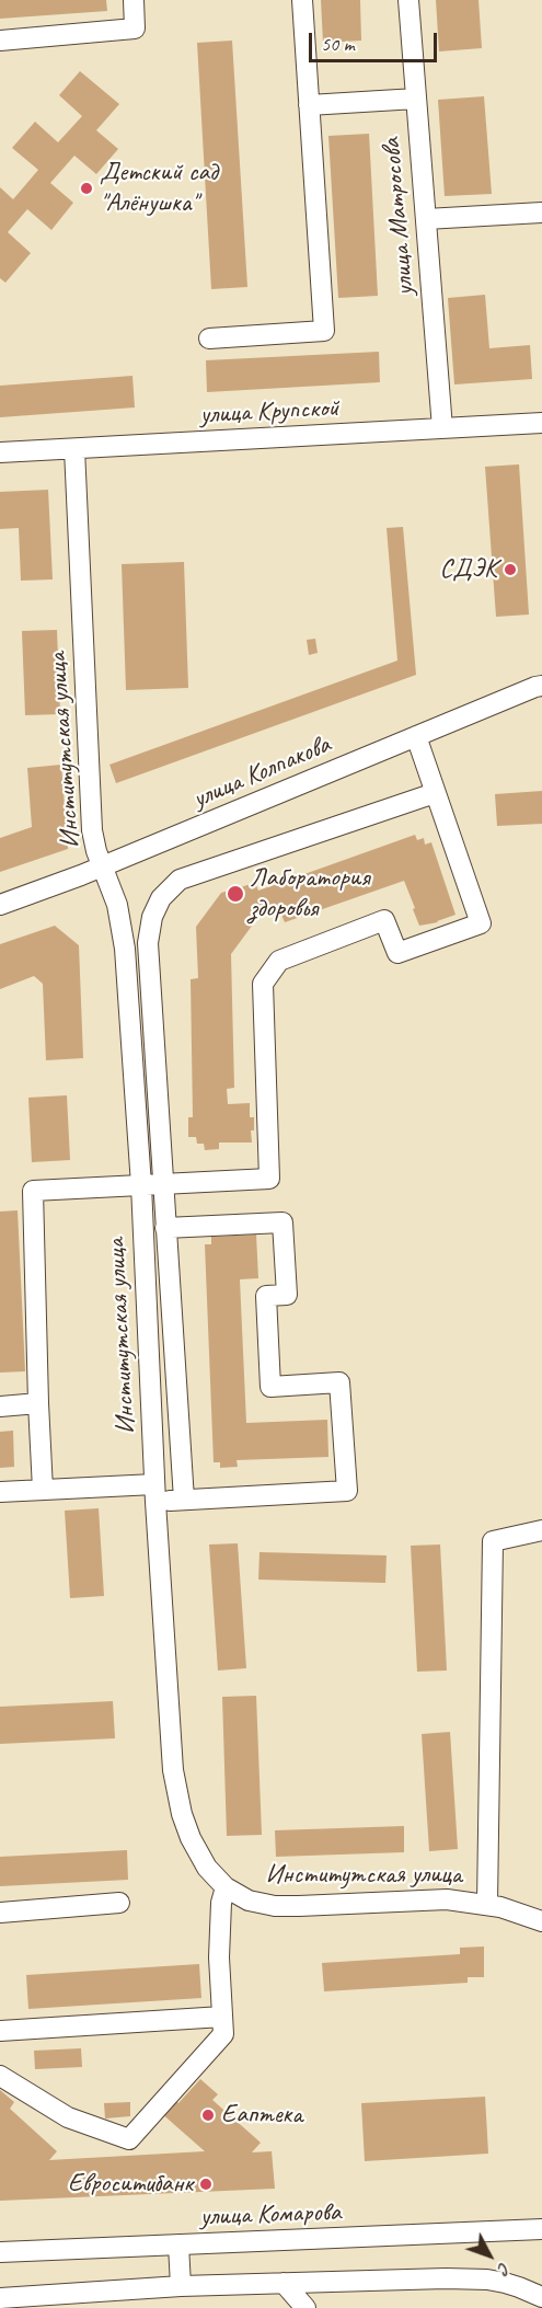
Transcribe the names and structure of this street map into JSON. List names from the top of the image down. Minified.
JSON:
{"streets":{"street":["улица Матросова","улица Крупской","Институтская улица","улица Колпакова","улица Комарова"]},"crossings":[["улица Матросова","улица Крупской"],["улица Крупской","Институтская улица"],["Институтская улица","улица Колпакова"]],"places":["Детский сад \"Алёнушка\"","СДЭК","Лаборатория здоровья","Еаптека","Евроситибанк"],"scale_bar":"50 m","north":"bottom right"}
